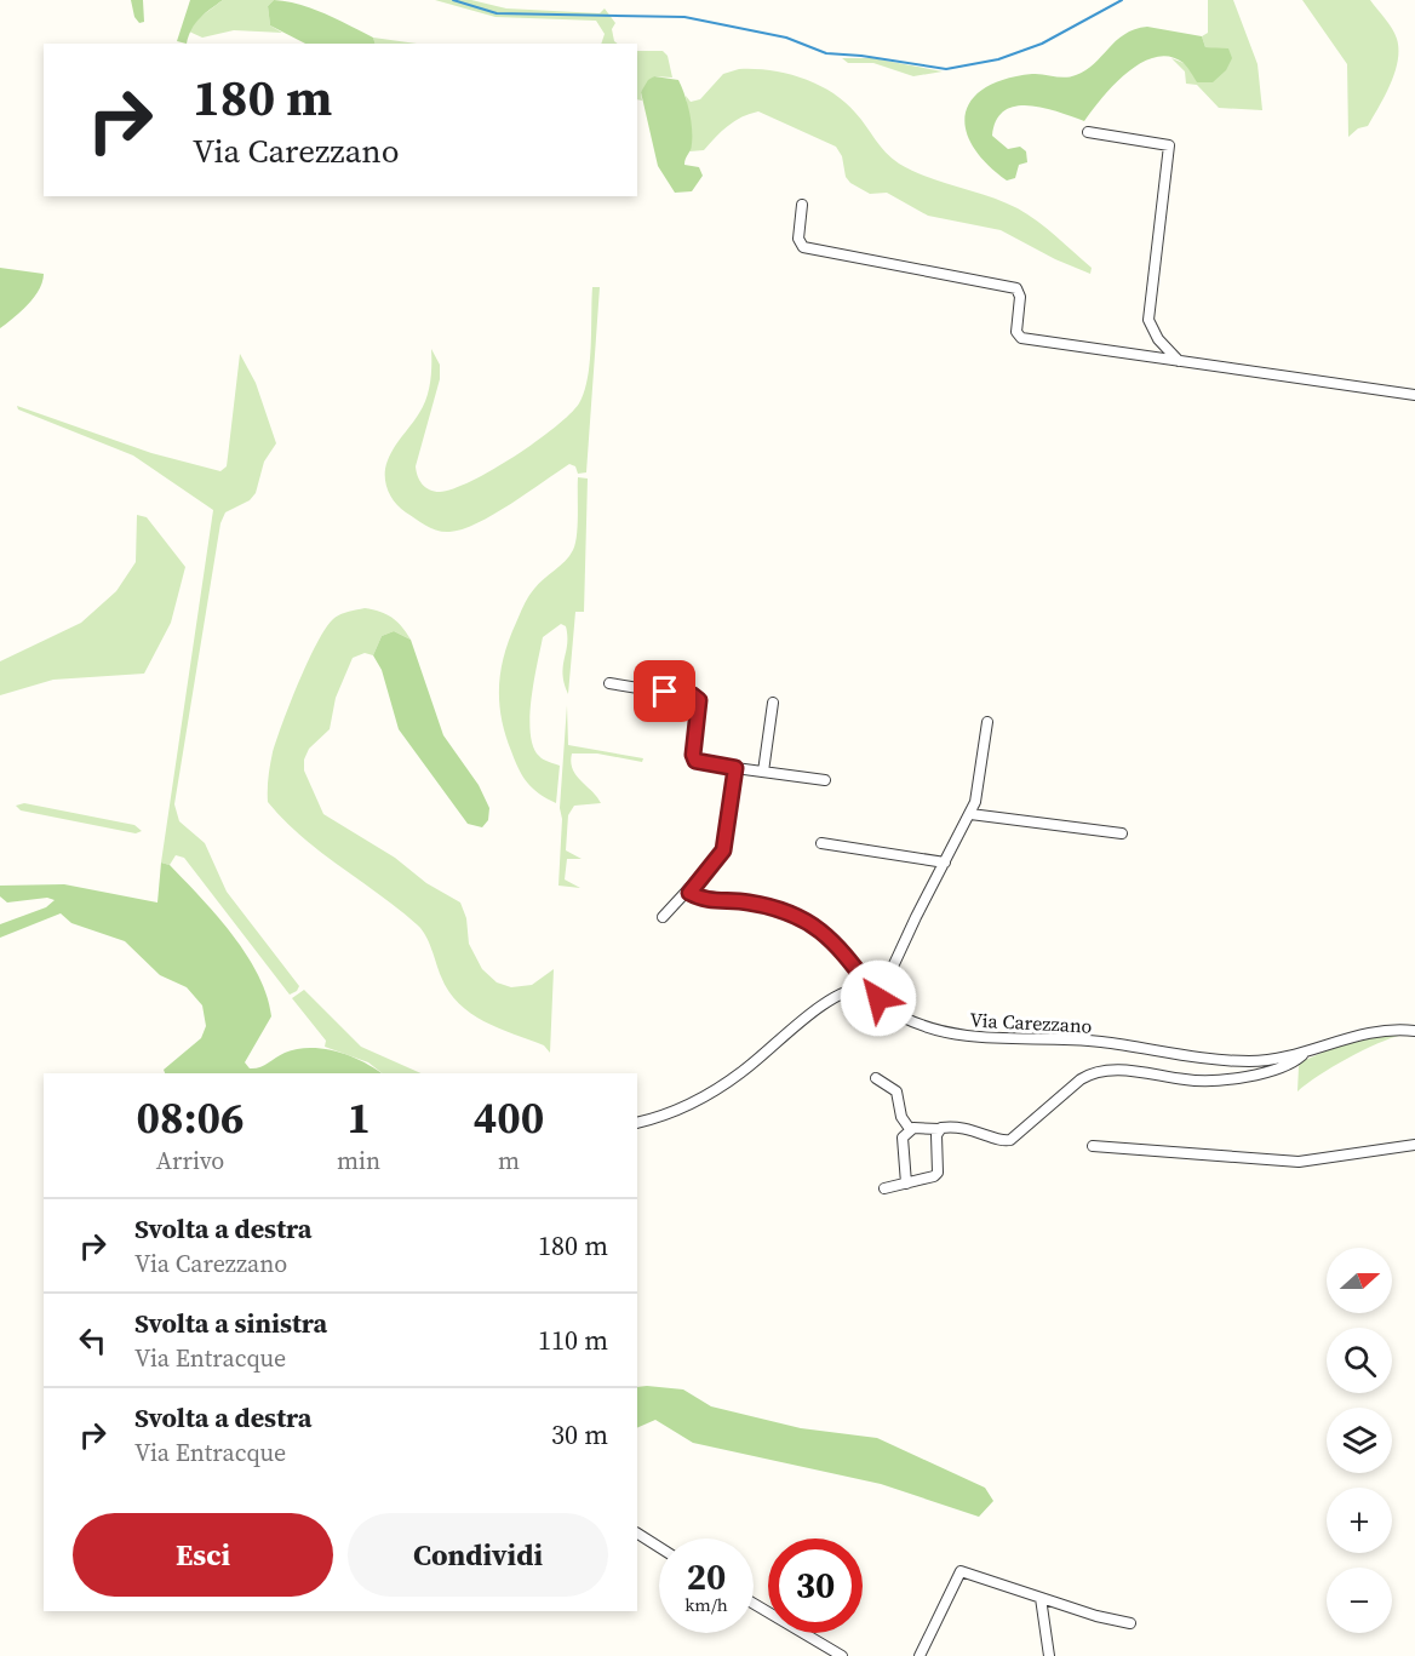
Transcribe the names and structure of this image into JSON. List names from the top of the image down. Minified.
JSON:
{"streets":{"street":["Via Carezzano"]},"north":"right","page":{"turn":["180 m","Via Carezzano"],"eta":["08:06","Arrivo","1","min","400","m"],"list":[{"name":"Svolta a destra","note":"Via Carezzano","value":"180 m"},{"name":"Svolta a sinistra","note":"Via Entracque","value":"110 m"},{"name":"Svolta a destra","note":"Via Entracque","value":"30 m"}],"map_buttons":["+","−"],"buttons":["Esci","Condividi"],"speed":"20 km/h","limit":"30"}}
